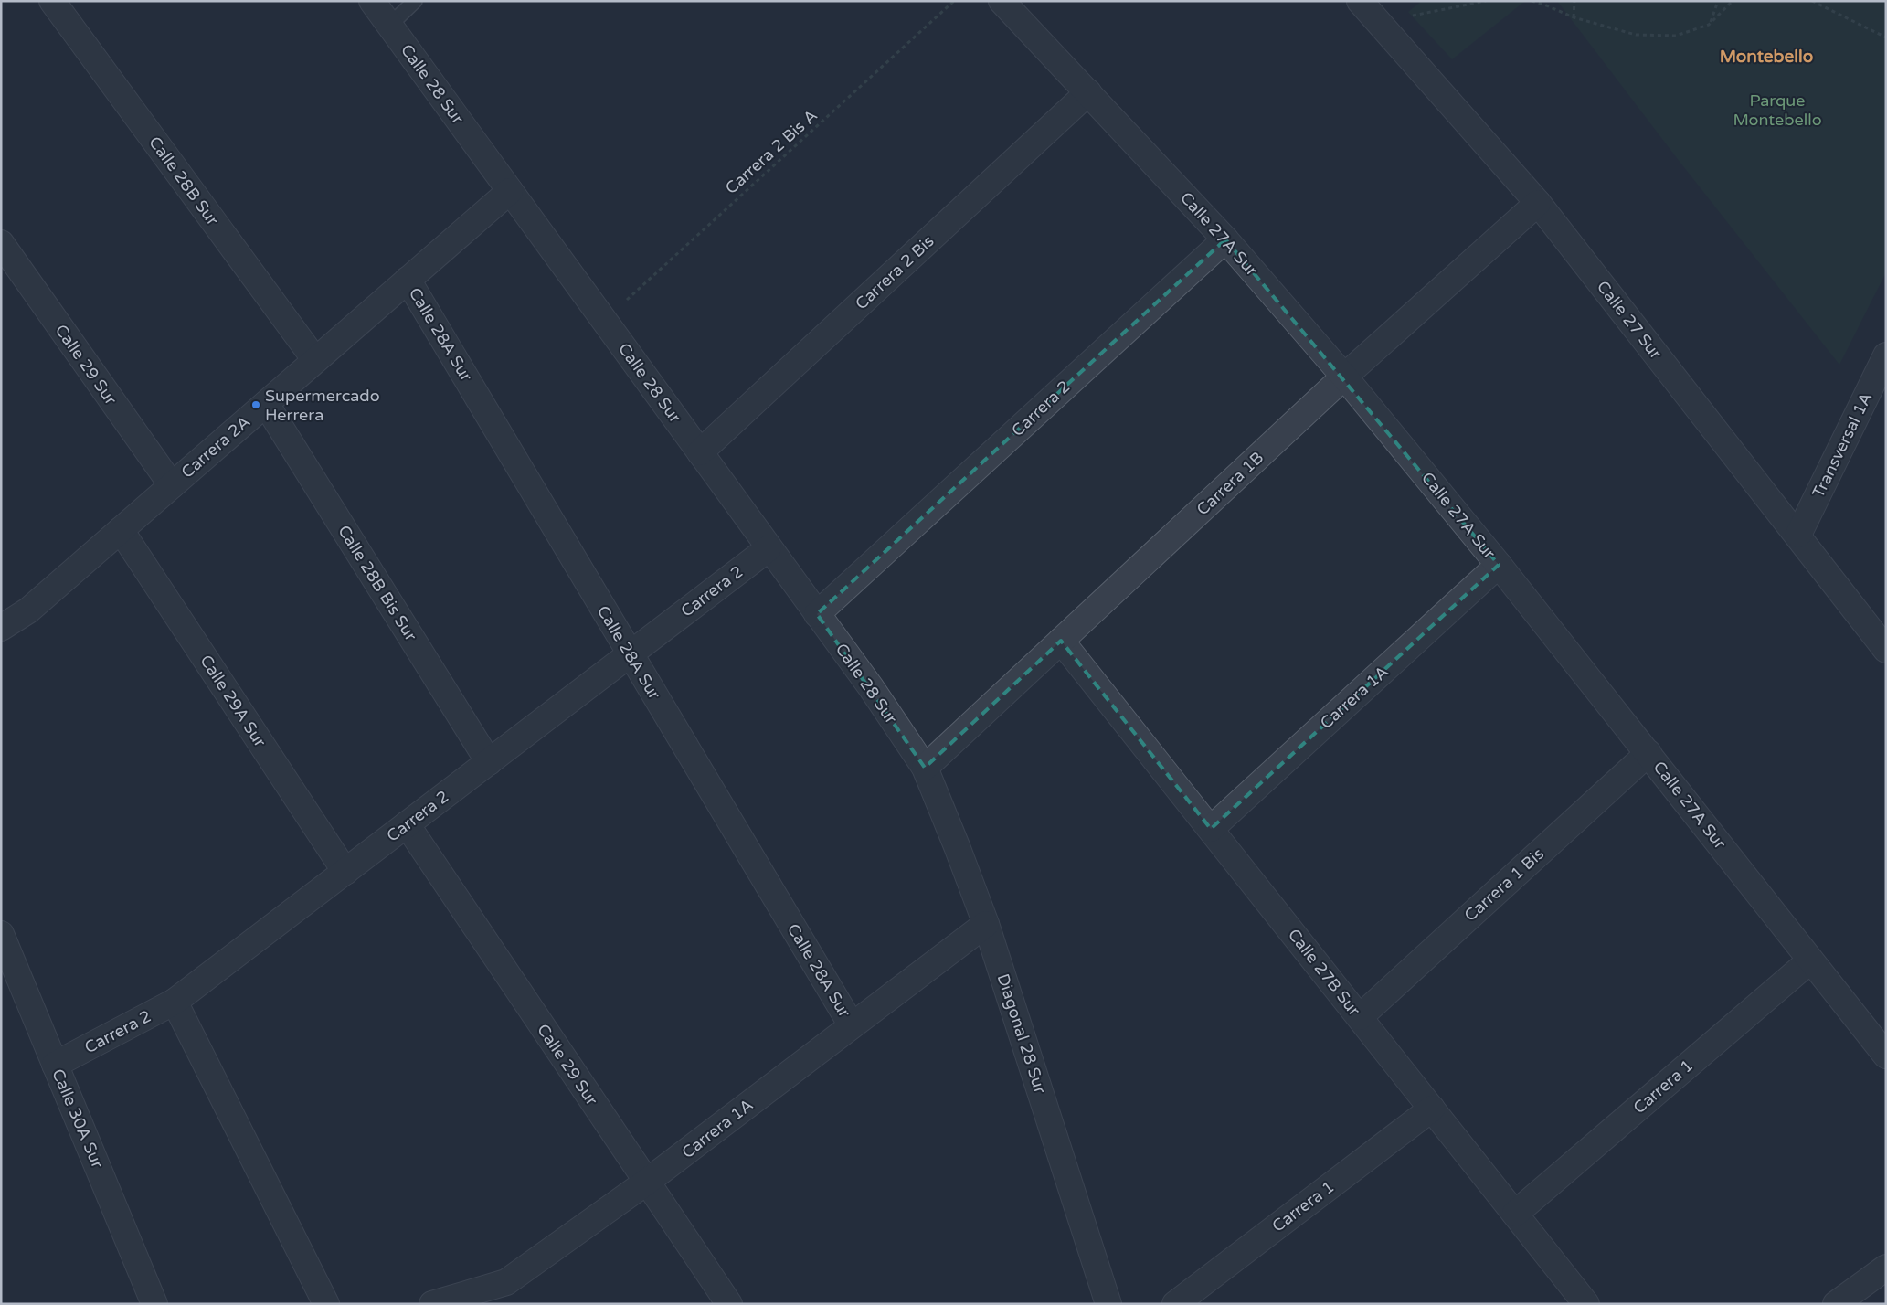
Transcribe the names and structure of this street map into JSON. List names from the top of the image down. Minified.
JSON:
{"streets":{"street":["Calle 28 Sur","Calle 28B Sur","Calle 27A Sur","Carrera 2 Bis","Calle 27 Sur","Calle 28A Sur","Calle 29 Sur","Carrera 2","Transversal 1A","Carrera 2A","Carrera 1B","Calle 28B Bis Sur","Carrera 1A","Calle 29A Sur","Carrera 1 Bis","Calle 27B Sur","Diagonal 28 Sur","Carrera 1","Calle 30A Sur"],"path":["Carrera 2 Bis A"]},"crossings":[["Calle 28 Sur","Carrera 2 Bis A"],["Calle 28 Sur","Carrera 2 Bis"],["Calle 28 Sur","Carrera 2"],["Calle 28 Sur","Carrera 2A"],["Calle 28 Sur","Carrera 1B"],["Calle 28 Sur","Diagonal 28 Sur"],["Calle 28B Sur","Carrera 2A"],["Calle 27A Sur","Carrera 2 Bis"],["Calle 27A Sur","Carrera 2"],["Calle 27A Sur","Carrera 1B"],["Calle 27A Sur","Carrera 1A"],["Calle 27A Sur","Carrera 1 Bis"],["Calle 27A Sur","Carrera 1"],["Calle 27 Sur","Transversal 1A"],["Calle 27 Sur","Carrera 1B"],["Calle 28A Sur","Carrera 2"],["Calle 28A Sur","Carrera 2A"],["Calle 28A Sur","Carrera 1A"],["Calle 29 Sur","Carrera 2"],["Calle 29 Sur","Carrera 2A"],["Calle 29 Sur","Carrera 1A"],["Carrera 2","Calle 28B Bis Sur"],["Carrera 2","Calle 29A Sur"],["Carrera 2","Calle 30A Sur"],["Carrera 2A","Calle 28B Bis Sur"],["Carrera 2A","Calle 29A Sur"],["Carrera 1B","Calle 27B Sur"],["Carrera 1B","Diagonal 28 Sur"],["Carrera 1A","Calle 27B Sur"],["Carrera 1A","Diagonal 28 Sur"],["Carrera 1 Bis","Calle 27B Sur"],["Calle 27B Sur","Carrera 1"]],"districts":["Montebello"],"parks":["Parque Montebello"],"places":["Supermercado Herrera"]}
